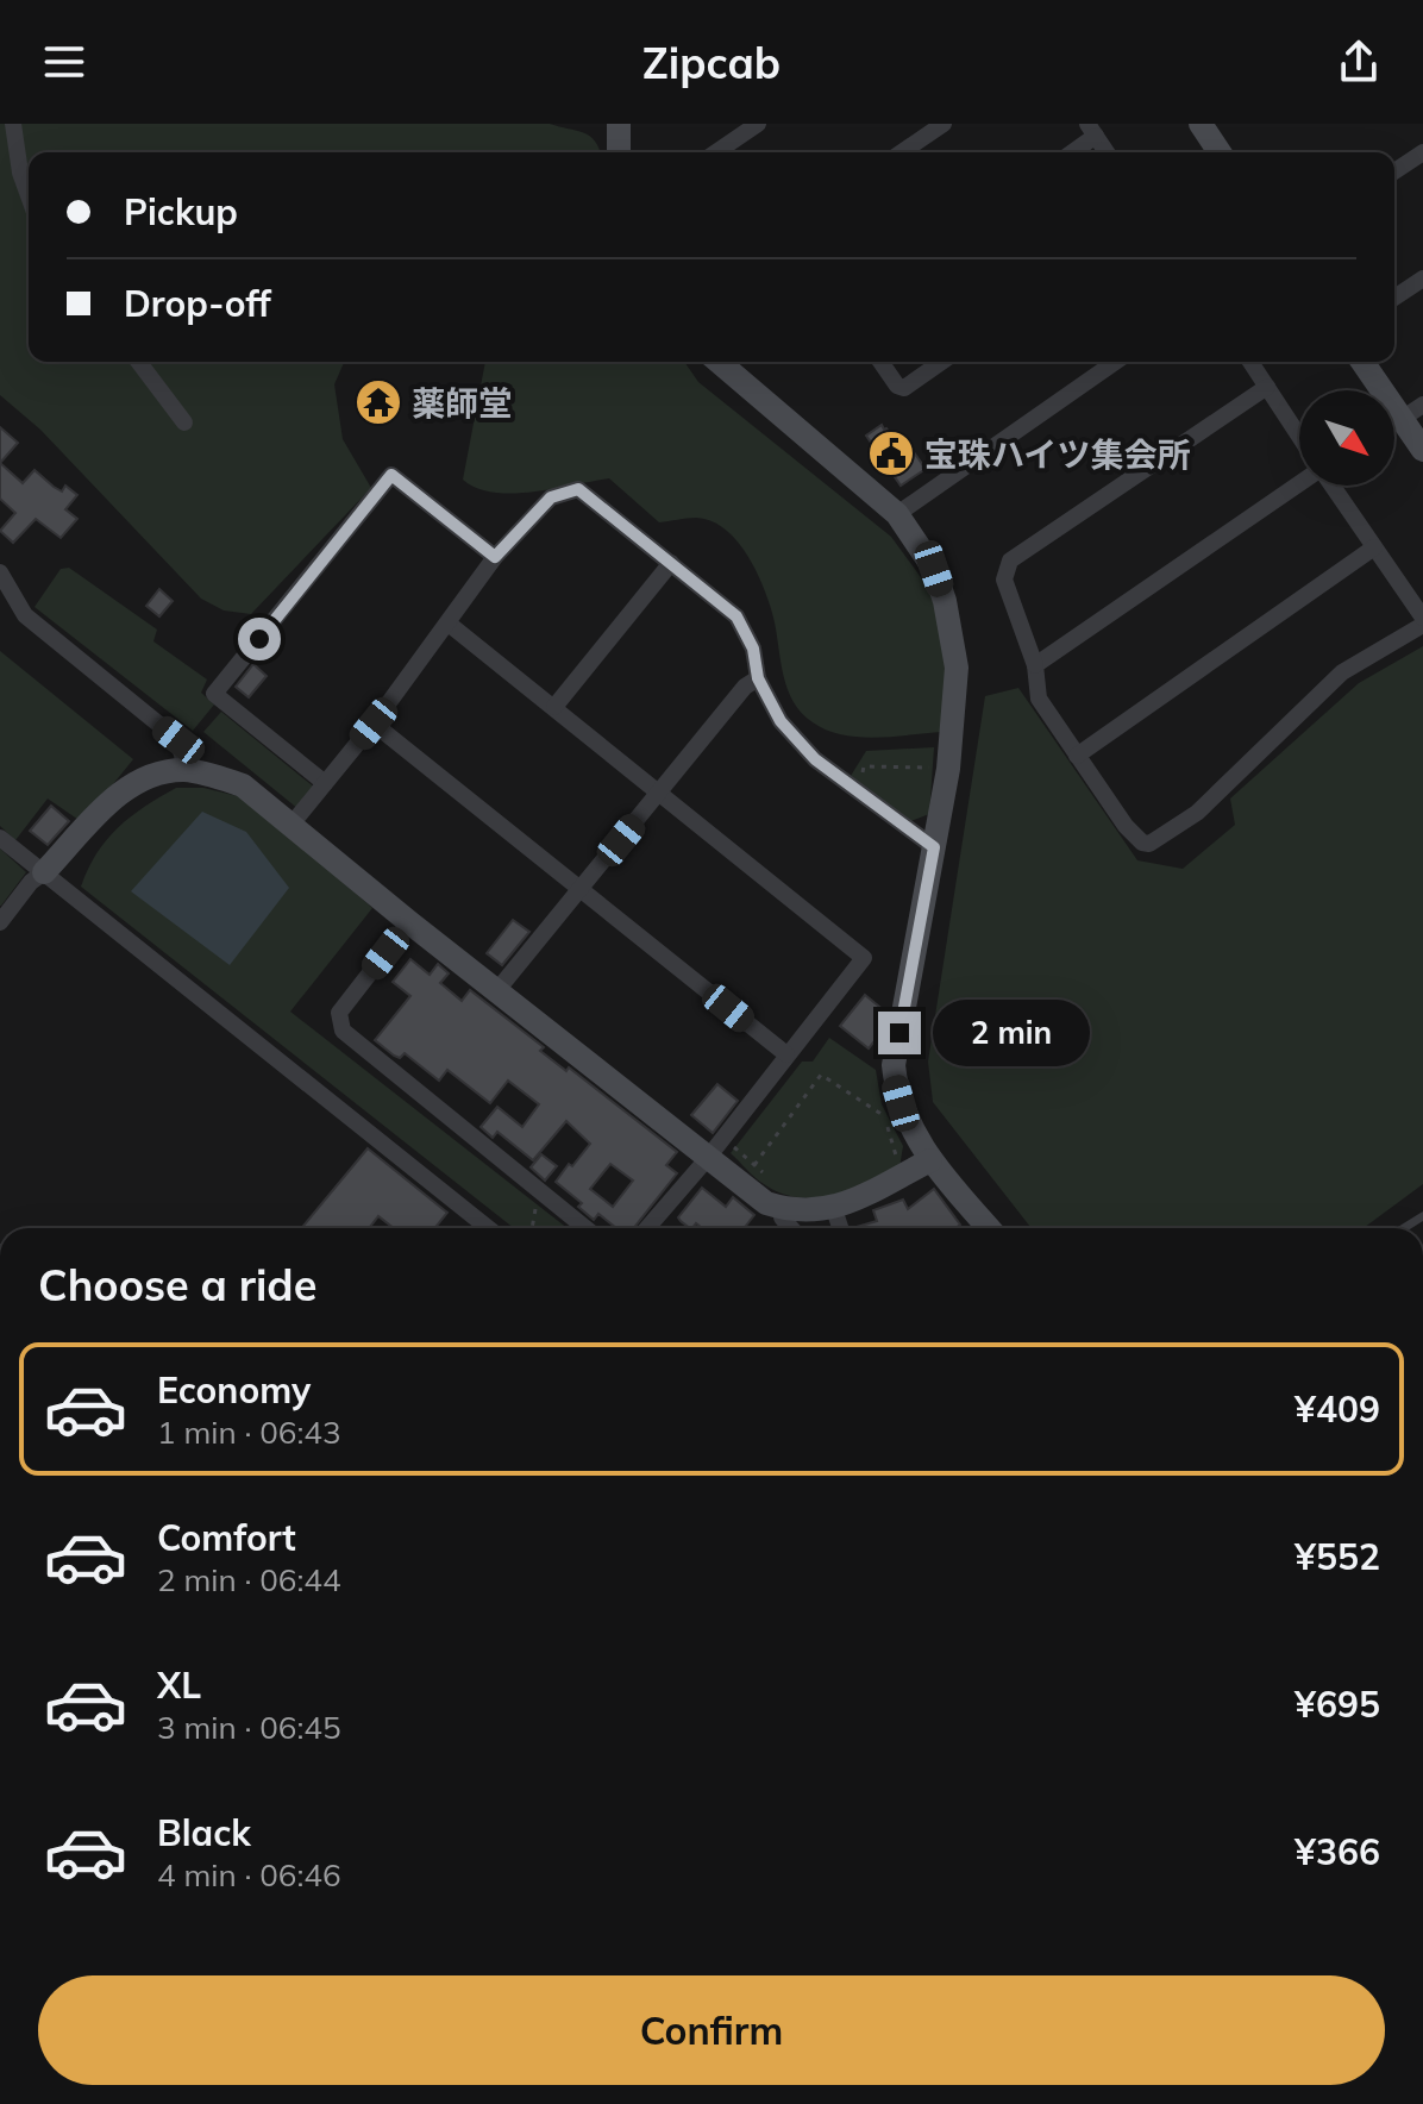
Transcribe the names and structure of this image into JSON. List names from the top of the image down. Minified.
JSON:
{"places":{"temple":["薬師堂"],"public building":["宝珠ハイツ集会所"]},"north":"bottom right","page":{"header":"Zipcab","banner":["Pickup","Drop-off"],"bubble":"2 min","heading":"Choose a ride","list":[{"name":"Economy","note":"1 min · 06:43","value":"¥409"},{"name":"Comfort","note":"2 min · 06:44","value":"¥552"},{"name":"XL","note":"3 min · 06:45","value":"¥695"},{"name":"Black","note":"4 min · 06:46","value":"¥366"}],"buttons":"Confirm"}}
